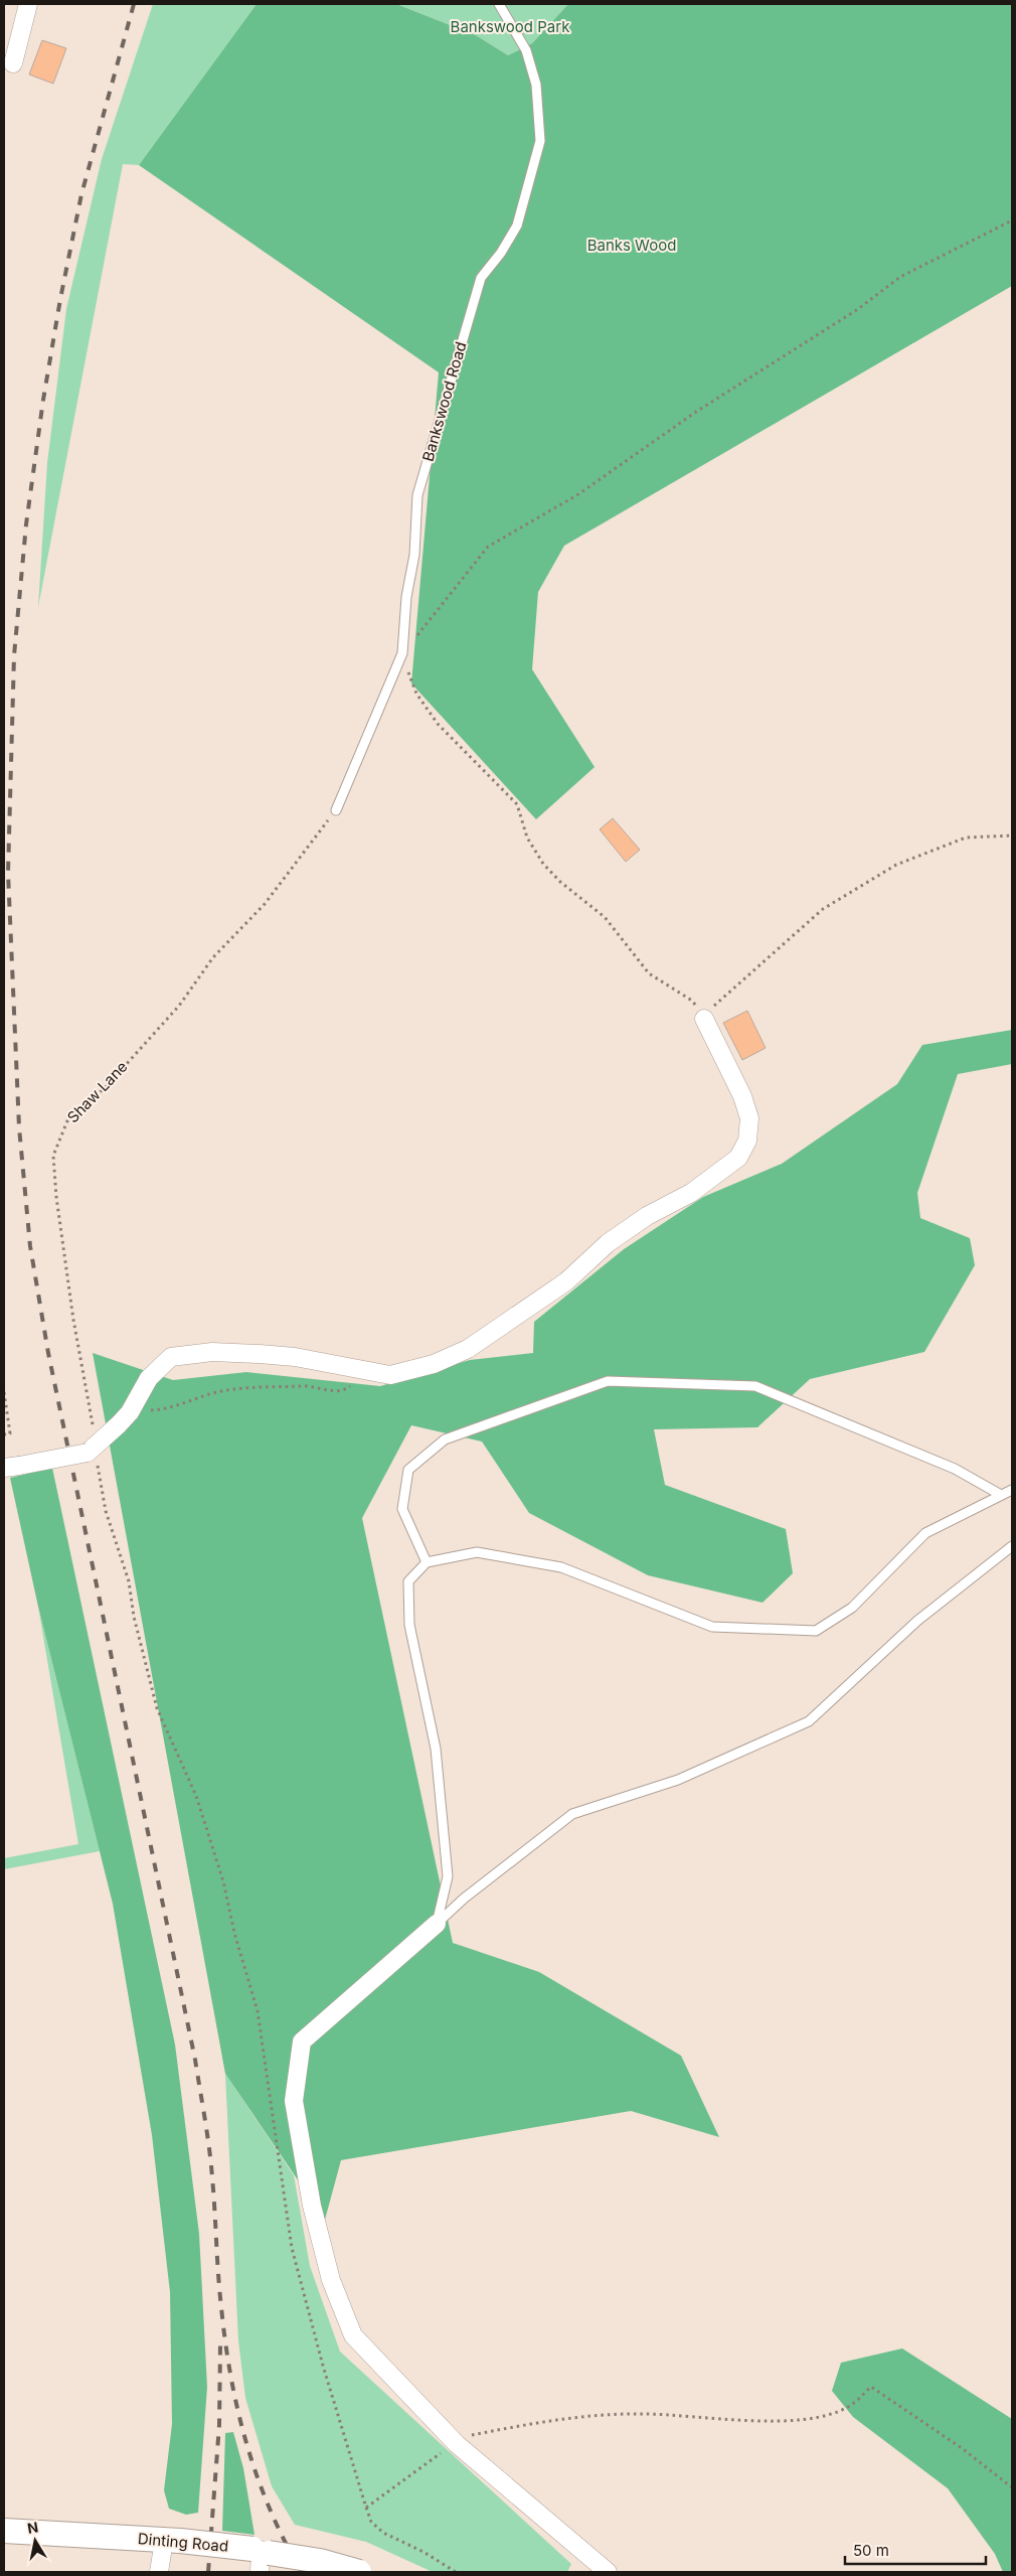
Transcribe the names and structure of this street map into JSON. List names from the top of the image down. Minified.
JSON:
{"streets":{"street":["Dinting Road"],"lane":["Bankswood Road"],"path":["Shaw Lane"]},"crossings":[["Bankswood Road","Shaw Lane"]],"parks":["Bankswood Park","Banks Wood"],"scale_bar":"50 m","north":"top"}
